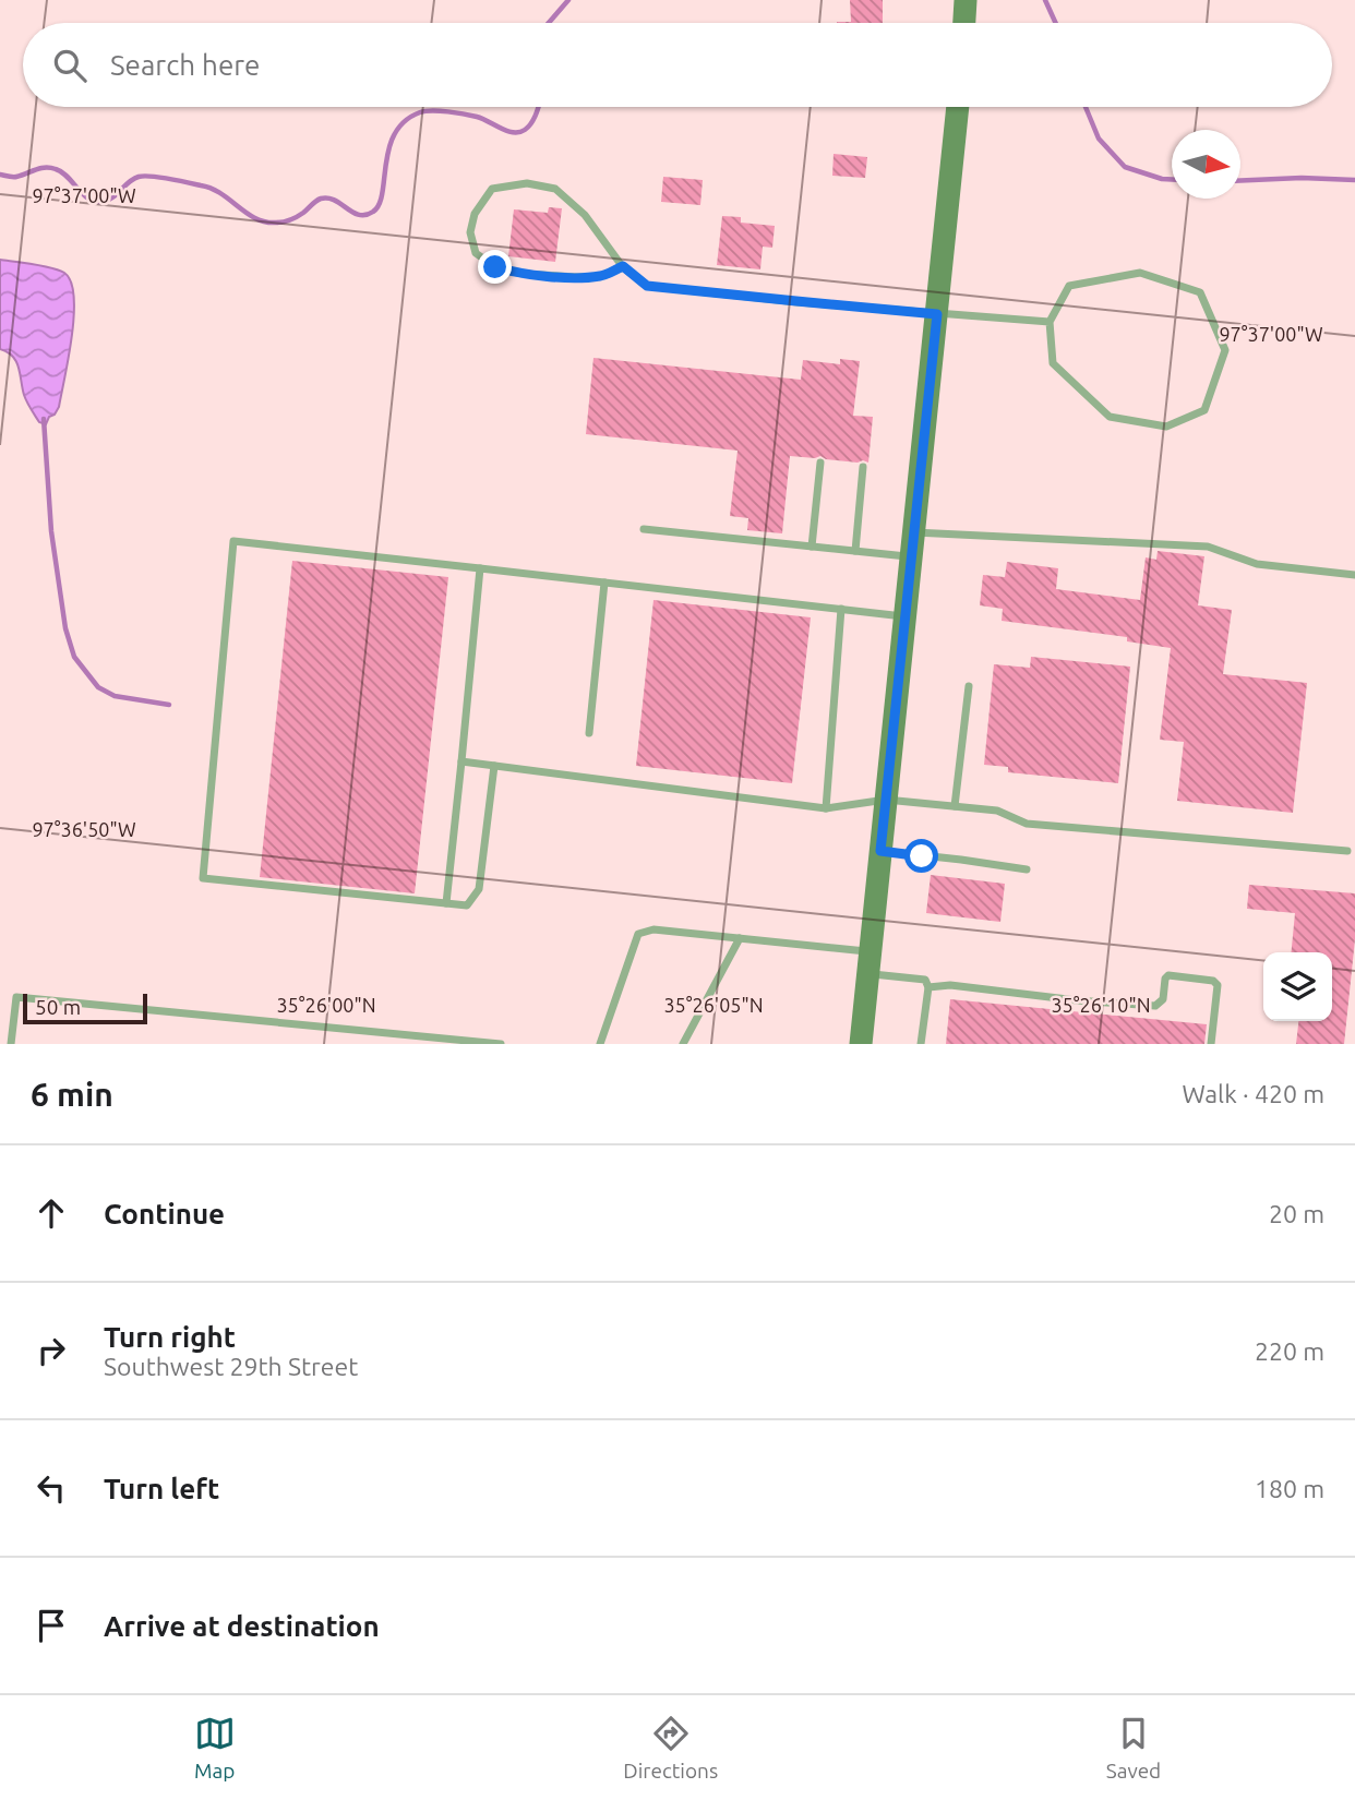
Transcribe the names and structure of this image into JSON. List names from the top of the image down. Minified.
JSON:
{"scale_bar":"50 m","north":"right","page":{"search":"Search here","scale":"50 m","heading":["6 min","Walk · 420 m"],"list":[["Continue","20 m"],["Turn right","Southwest 29th Street","220 m"],["Turn left","180 m"],"Arrive at destination"],"nav":["Map","Directions","Saved"]},"coordinates":["97°37'00\"W","97°36'50\"W","35°26'00\"N","35°26'05\"N","35°26'10\"N"]}
